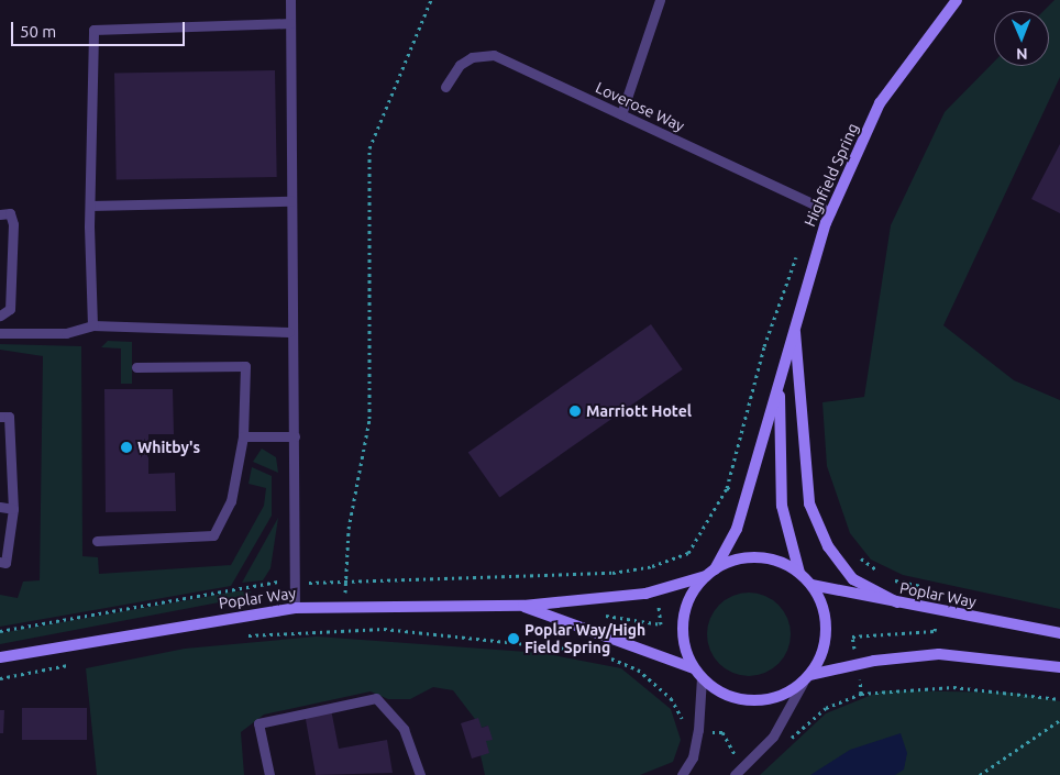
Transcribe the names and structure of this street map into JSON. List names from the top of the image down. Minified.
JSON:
{"streets":{"main road":["Highfield Spring","Poplar Way"],"lane":["Loverose Way"]},"crossings":[["Loverose Way","Highfield Spring"],["Highfield Spring","Poplar Way"]],"places":["Marriott Hotel","Whitby's","Poplar Way/High Field Spring"],"scale_bar":"50 m","north":"bottom"}
